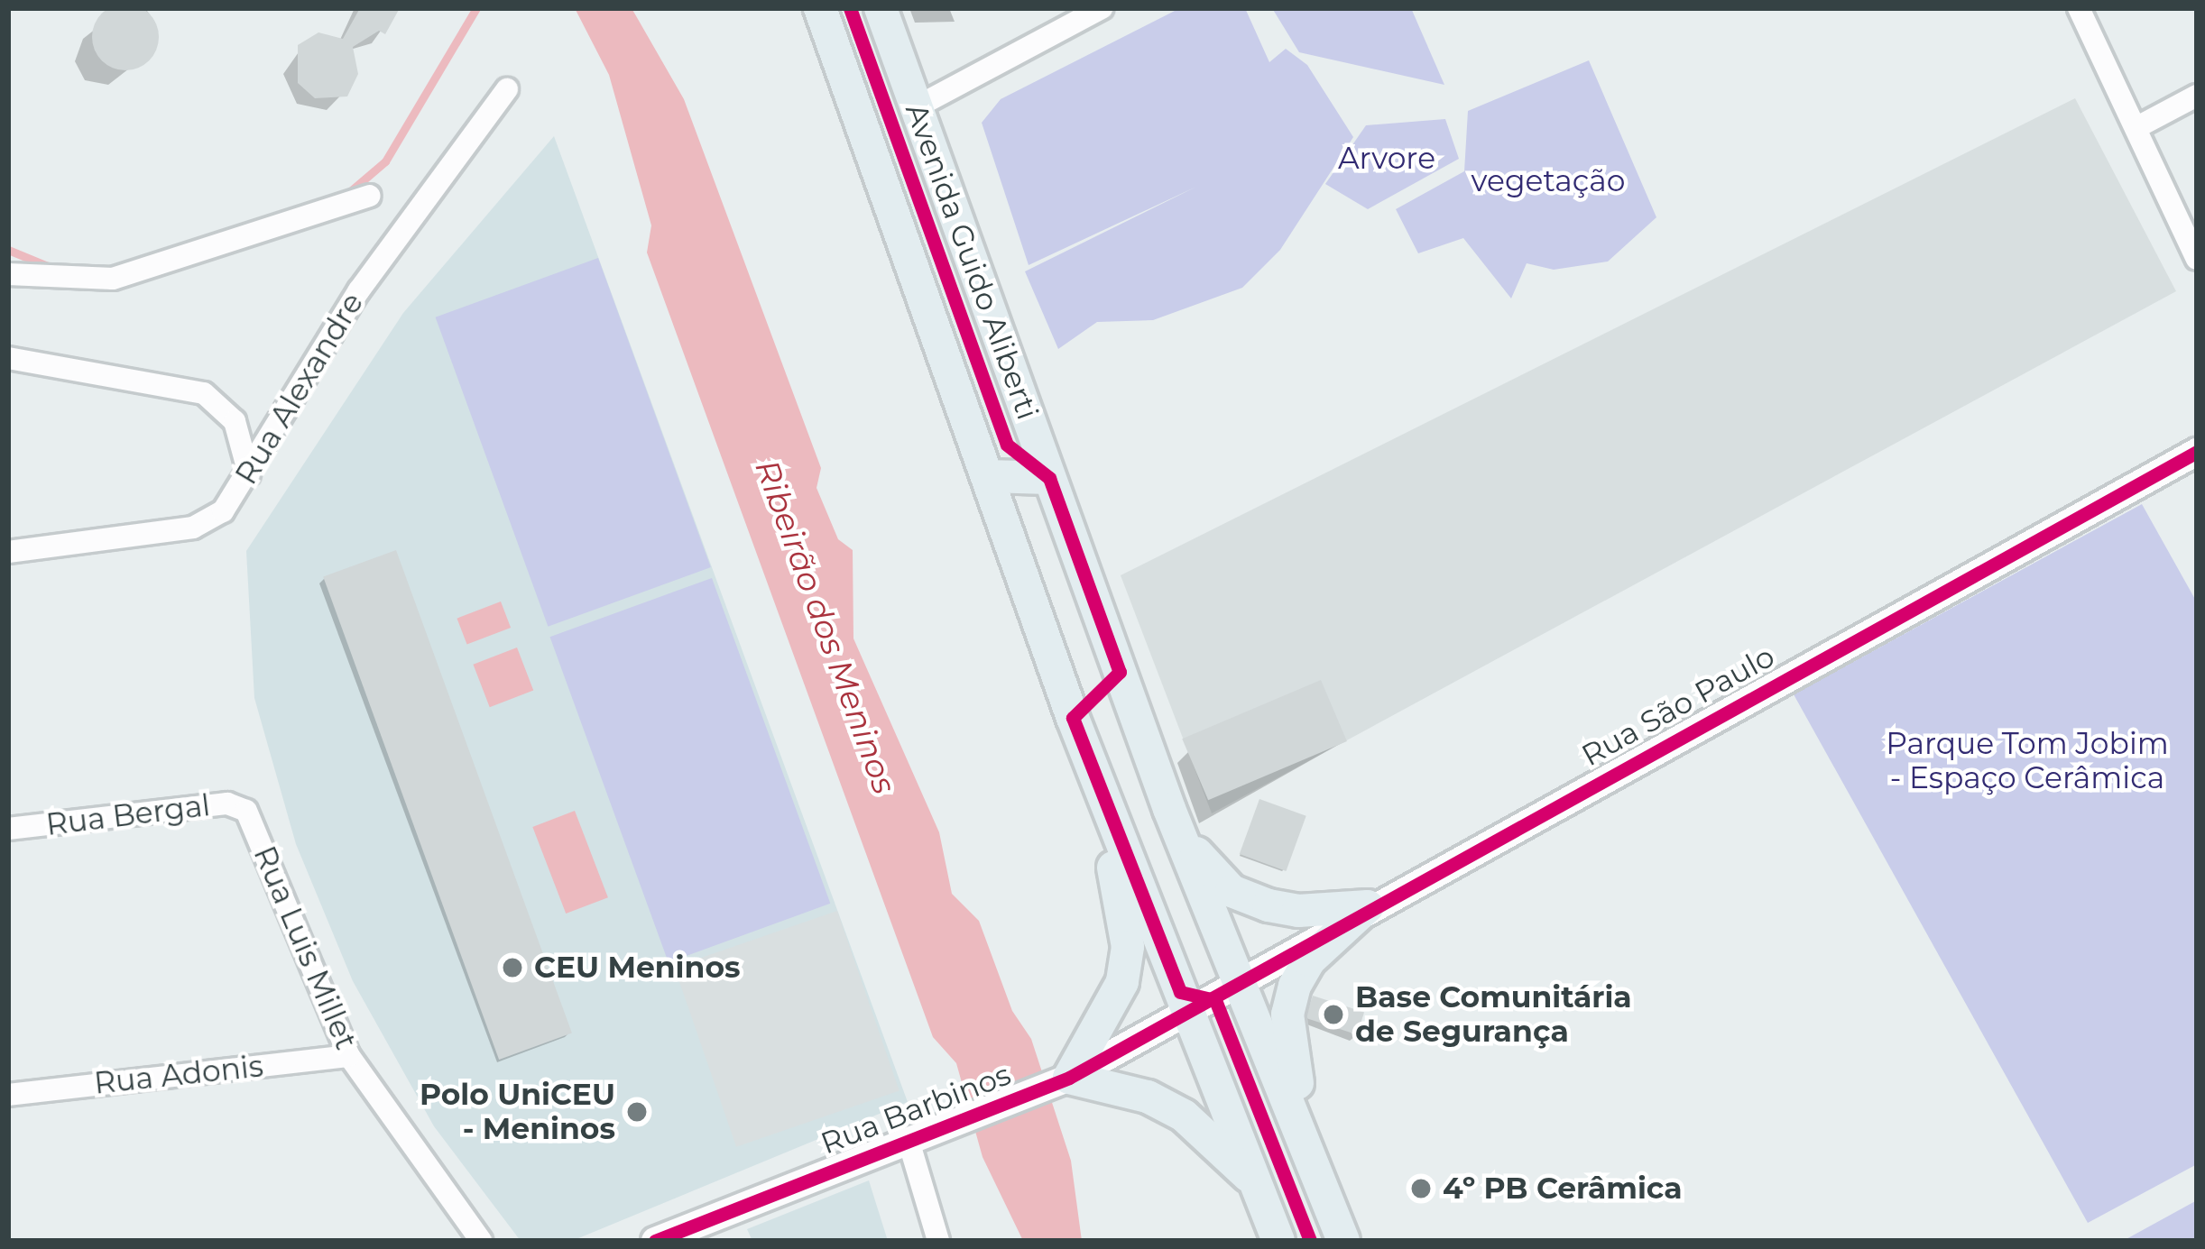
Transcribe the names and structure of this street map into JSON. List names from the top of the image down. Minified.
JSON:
{"streets":{"main road":["Avenida Guido Aliberti"],"street":["Rua Alexandre","Rua São Paulo","Rua Bergal","Rua Luis Millet","Rua Adonis","Rua Barbinos"]},"crossings":[["Avenida Guido Aliberti","Rua São Paulo"],["Avenida Guido Aliberti","Rua Barbinos"],["Rua São Paulo","Rua Barbinos"],["Rua Bergal","Rua Luis Millet"],["Rua Luis Millet","Rua Adonis"]],"water":["Ribeirão dos Meninos"],"parks":["Arvore","vegetação","Parque Tom Jobim - Espaço Cerâmica"],"places":["CEU Meninos","Base Comunitária de Segurança","Polo UniCEU - Meninos","4º PB Cerâmica"]}
